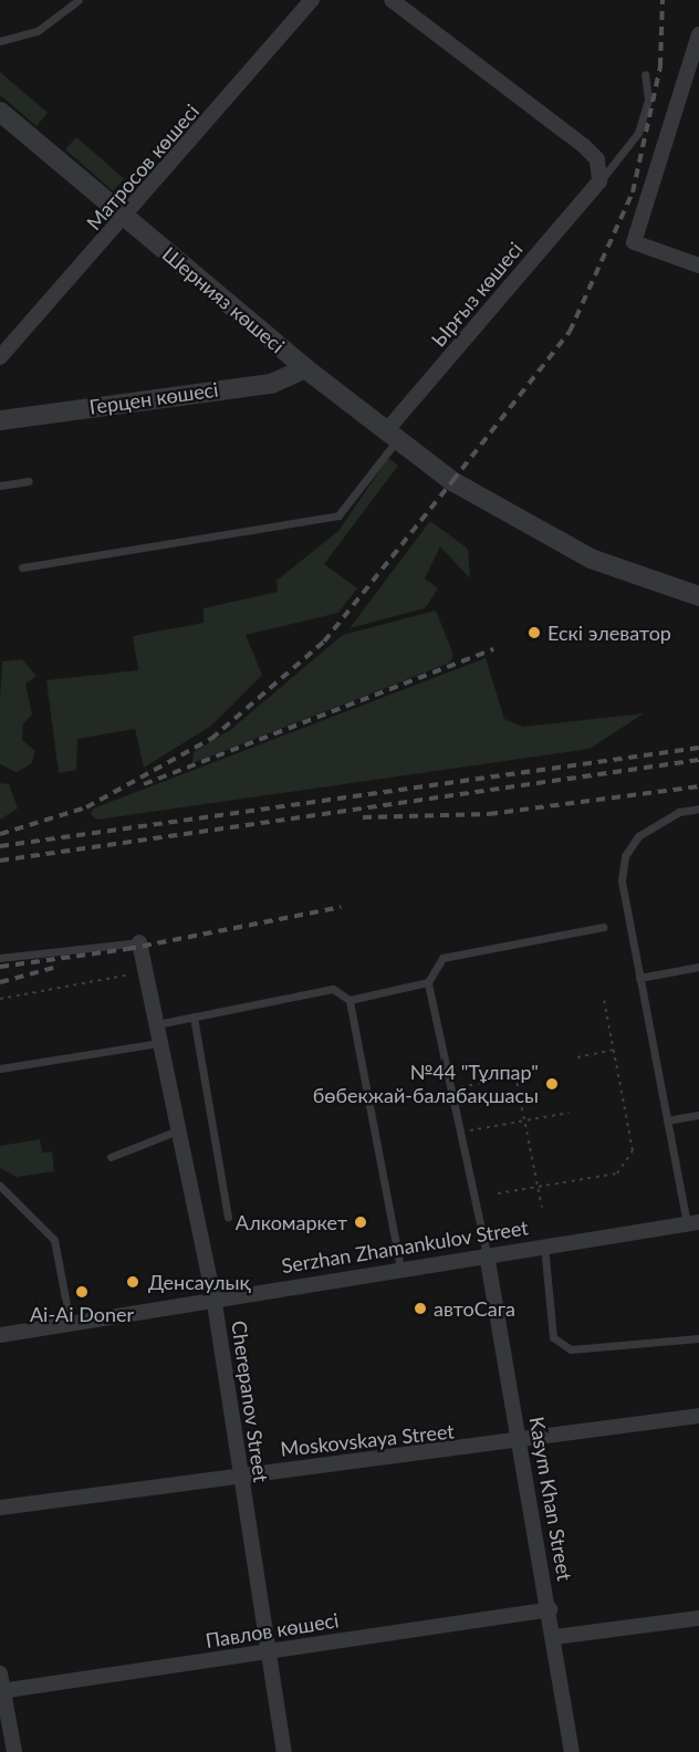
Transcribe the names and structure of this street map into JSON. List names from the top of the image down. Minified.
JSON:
{"streets":{"street":["Матросов көшесі","Ырғыз көшесі","Шернияз көшесі","Герцен көшесі","Serzhan Zhamankulov Street","Cherepanov Street","Moskovskaya Street","Kasym Khan Street","Павлов көшесі"]},"crossings":[["Матросов көшесі","Шернияз көшесі"],["Ырғыз көшесі","Шернияз көшесі"],["Шернияз көшесі","Герцен көшесі"],["Serzhan Zhamankulov Street","Cherepanov Street"],["Serzhan Zhamankulov Street","Kasym Khan Street"],["Cherepanov Street","Moskovskaya Street"],["Cherepanov Street","Павлов көшесі"],["Moskovskaya Street","Kasym Khan Street"],["Kasym Khan Street","Павлов көшесі"]],"places":["Ескі элеватор","№44 \"Тұлпар\" бөбекжай-балабақшасы","Алкомаркет","Денсаулық","Ai-Ai Doner","автоСага"]}
